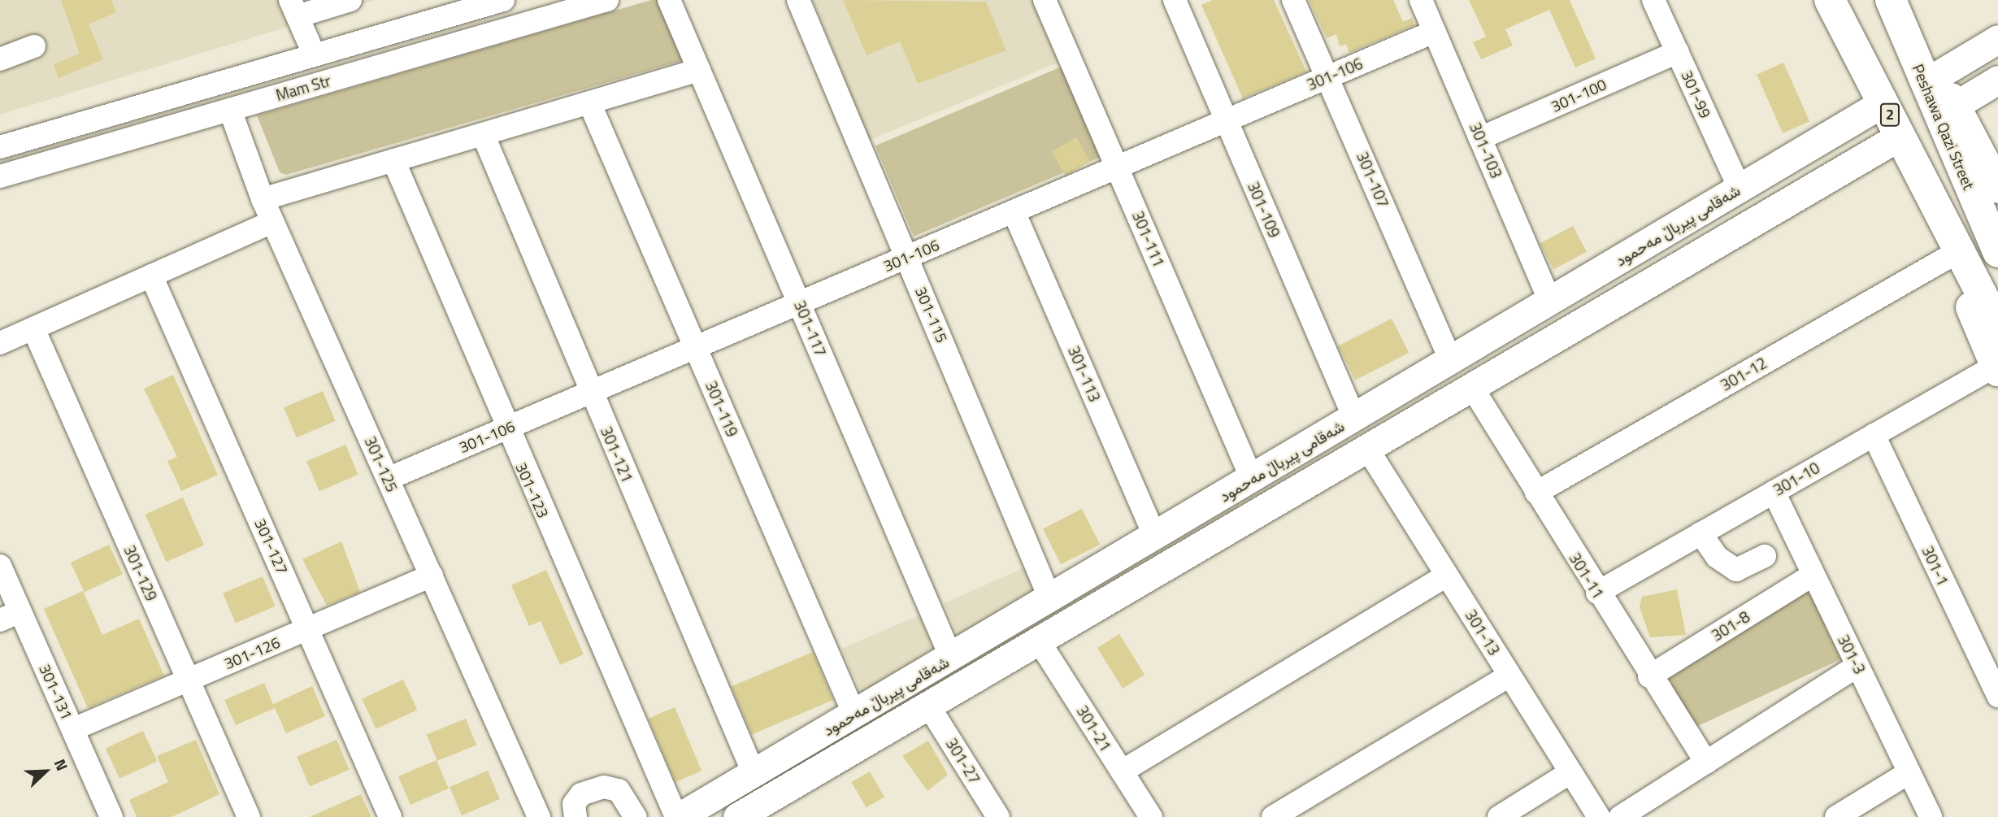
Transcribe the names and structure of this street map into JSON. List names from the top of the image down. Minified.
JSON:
{"streets":{"highway":["2","Peshawa Qazi Street"],"main road":["شەقامی پیرباڵ مەحمود"],"street":["301-106","Mam Str","301-99","301-100","301-103","301-107","301-109","301-111","301-115","301-117","301-113","301-12","301-119","301-121","301-125","301-10","301-123","301-127","301-1","301-129","301-11","301-8","301-13","301-126","301-3","301-131","301-21","301-27"]},"crossings":[["301-106","301-103"],["301-106","301-107"],["301-106","301-109"],["301-106","301-111"],["301-106","301-115"],["301-106","301-117"],["301-106","301-113"],["301-106","301-119"],["301-106","301-121"],["301-106","301-125"],["301-106","301-123"],["Mam Str","301-125"],["301-99","301-100"],["301-99","شەقامی پیرباڵ مەحمود"],["301-100","301-103"],["2","شەقامی پیرباڵ مەحمود"],["2","301-12"],["2","301-10"],["301-103","شەقامی پیرباڵ مەحمود"],["301-107","شەقامی پیرباڵ مەحمود"],["301-109","شەقامی پیرباڵ مەحمود"],["شەقامی پیرباڵ مەحمود","301-111"],["شەقامی پیرباڵ مەحمود","301-115"],["شەقامی پیرباڵ مەحمود","301-117"],["شەقامی پیرباڵ مەحمود","301-113"],["شەقامی پیرباڵ مەحمود","301-119"],["شەقامی پیرباڵ مەحمود","301-121"],["شەقامی پیرباڵ مەحمود","301-123"],["شەقامی پیرباڵ مەحمود","301-11"],["شەقامی پیرباڵ مەحمود","301-13"],["شەقامی پیرباڵ مەحمود","301-21"],["شەقامی پیرباڵ مەحمود","301-27"],["301-12","301-11"],["301-125","301-126"],["301-10","301-1"],["301-10","301-11"],["301-10","301-3"],["301-127","301-126"],["301-129","301-126"],["301-11","301-8"],["301-8","301-3"],["301-126","301-131"]],"north":"top right"}
